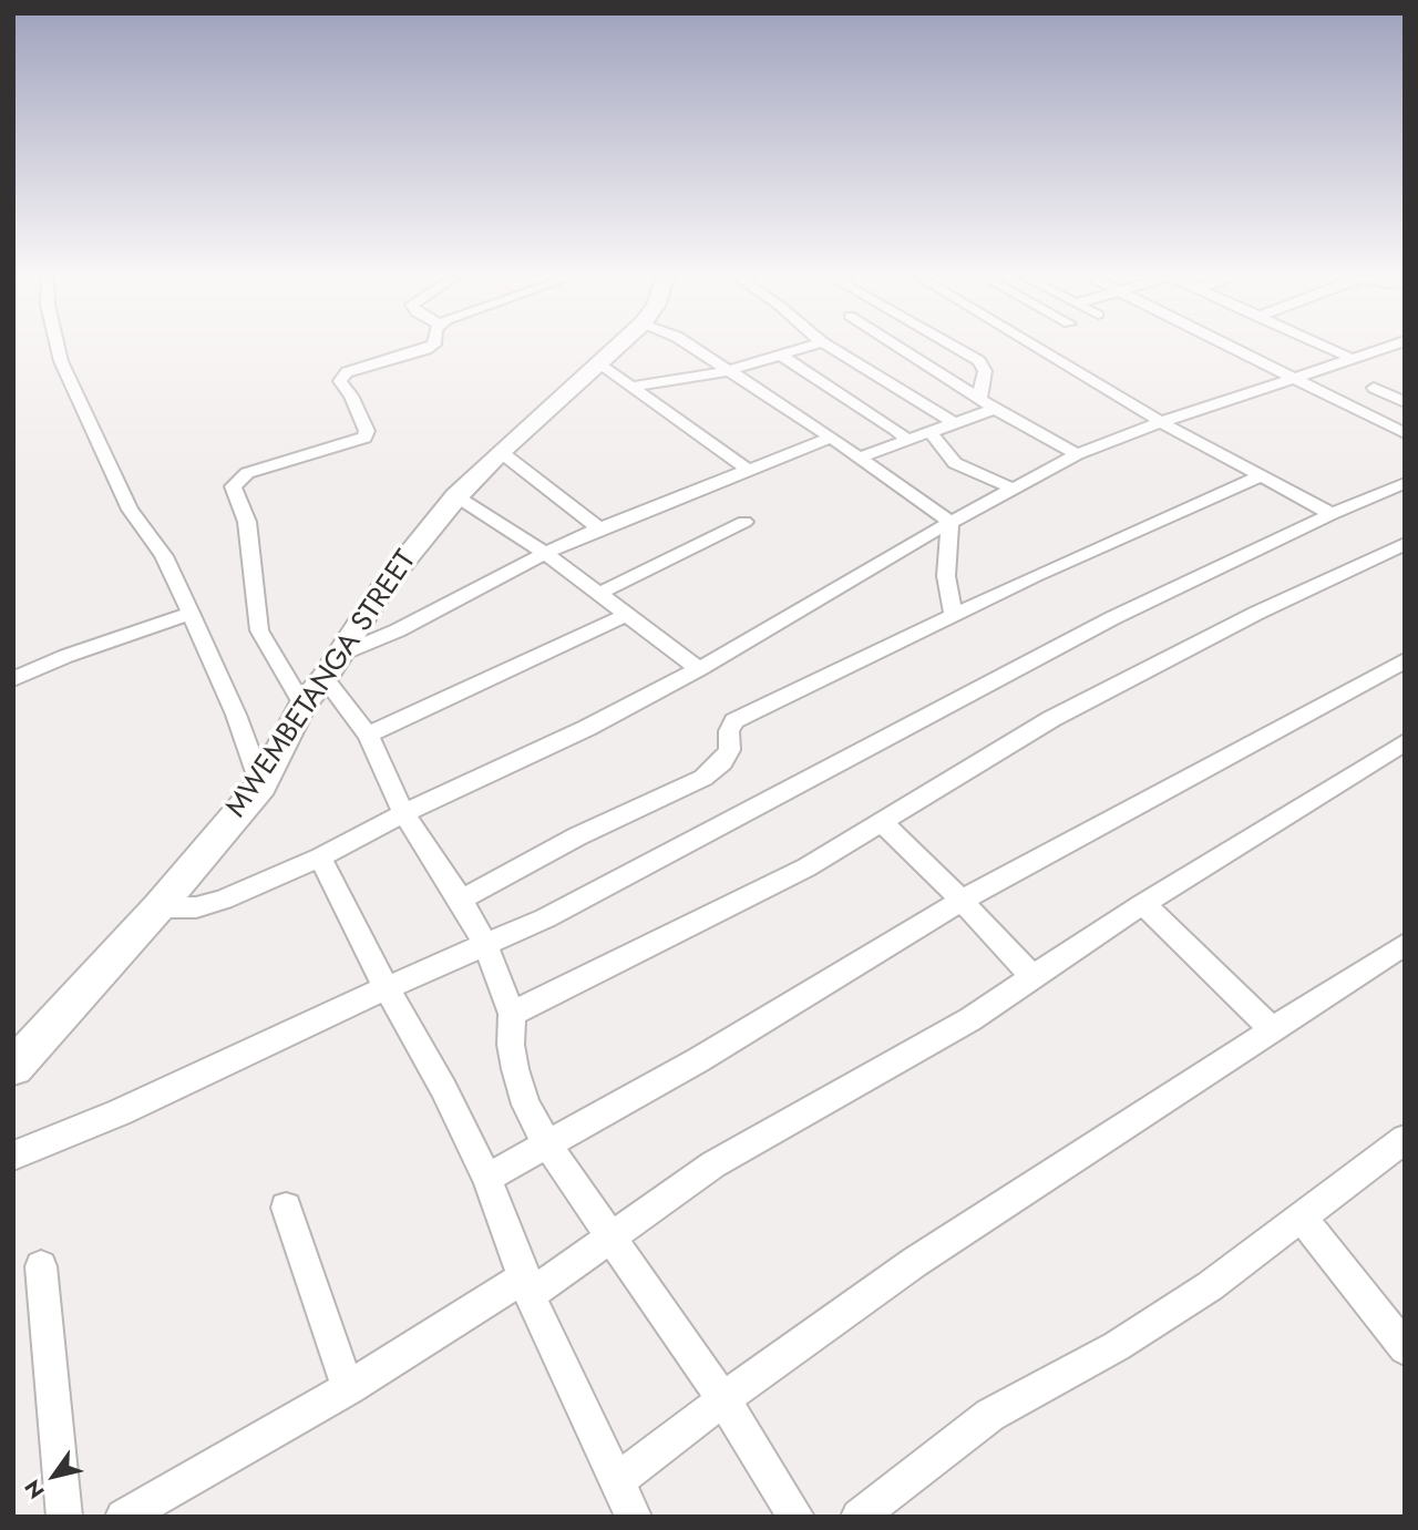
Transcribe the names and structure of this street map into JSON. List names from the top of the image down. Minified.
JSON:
{"streets":{"street":["MWEMBETANGA STREET"]},"north":"bottom left"}
